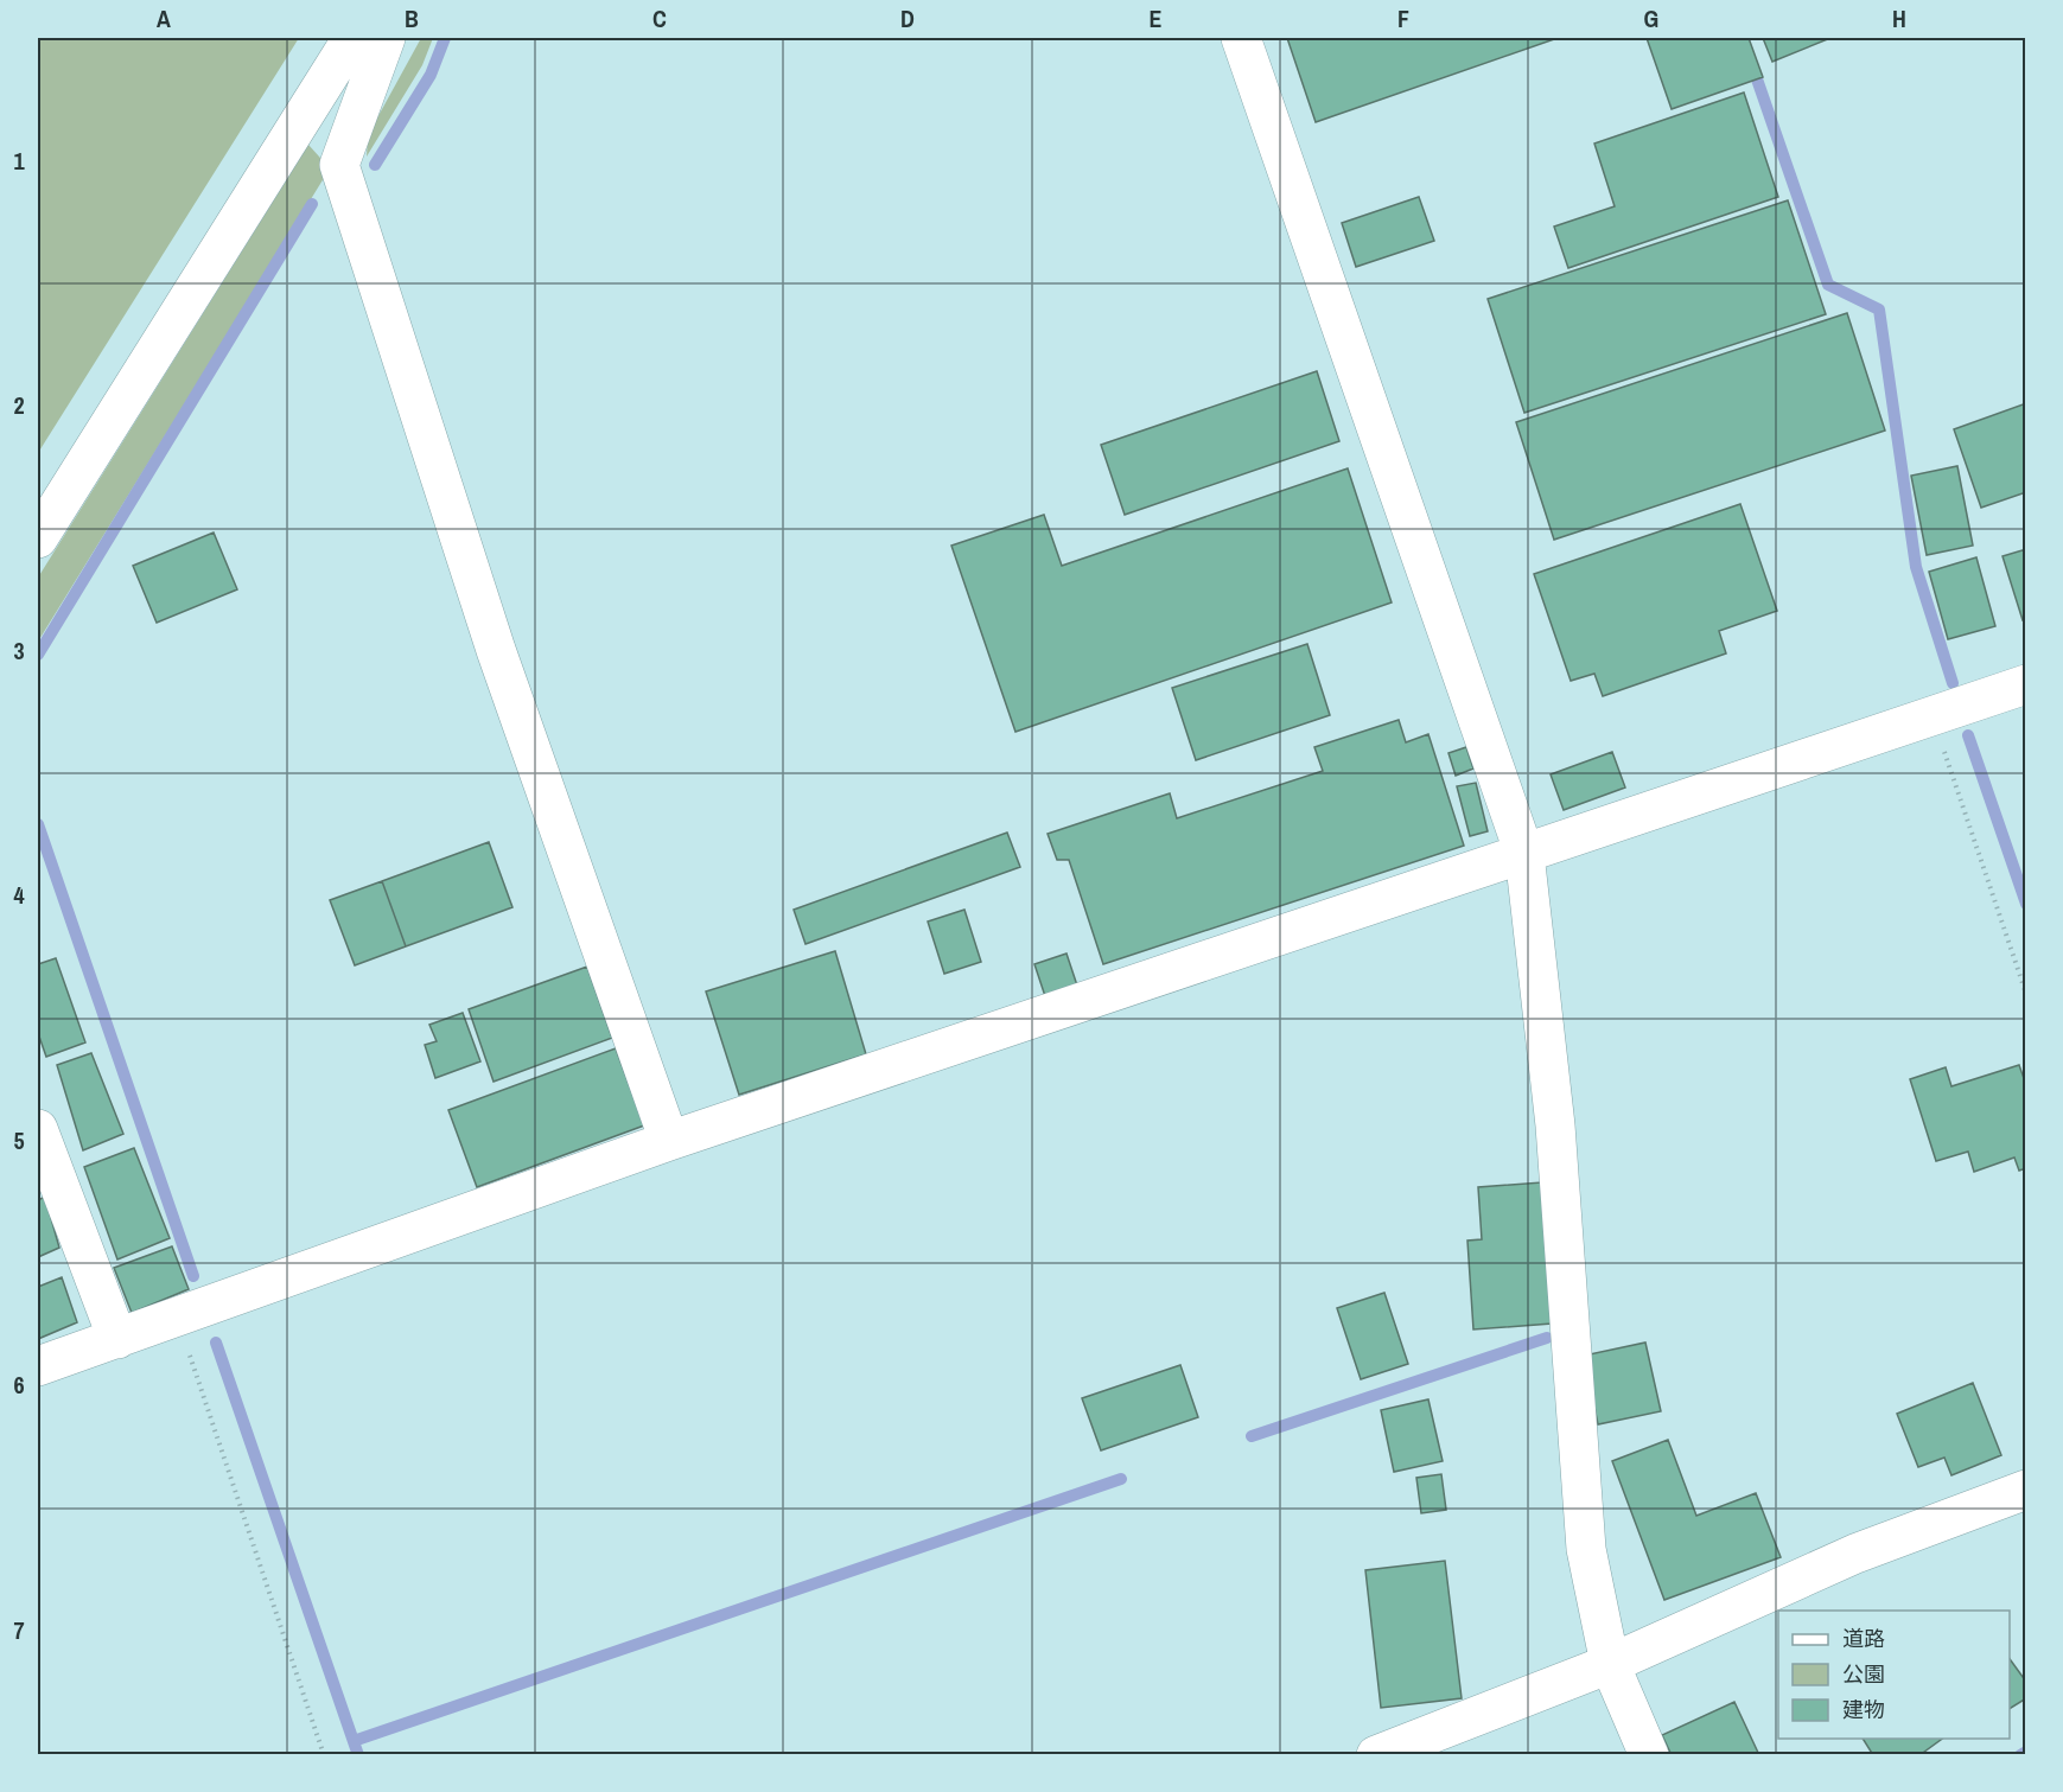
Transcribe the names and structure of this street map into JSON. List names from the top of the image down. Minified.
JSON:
{"legend":["道路","公園","建物"],"grid":{"columns":["A","B","C","D","E","F","G","H"],"rows":["1","2","3","4","5","6","7"]}}
